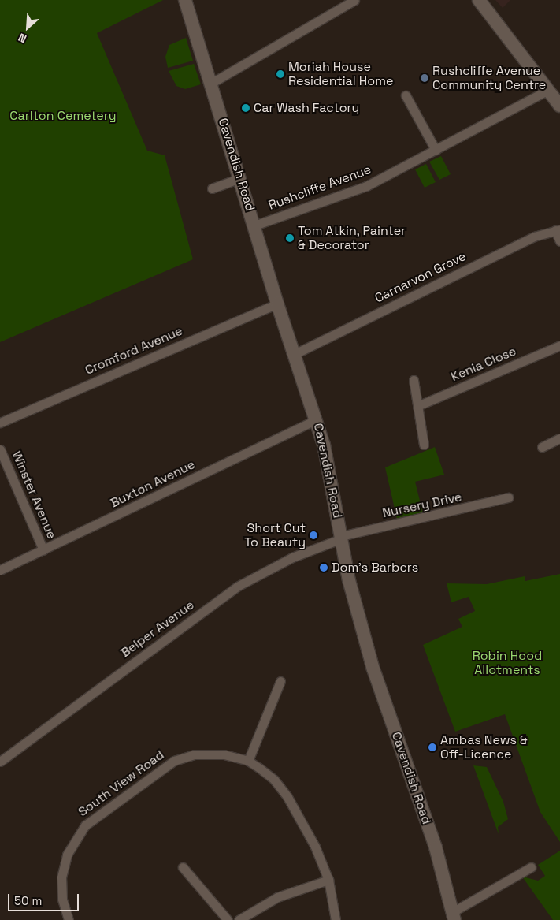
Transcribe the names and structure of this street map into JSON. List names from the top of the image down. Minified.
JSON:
{"streets":{"street":["Cavendish Road","Rushcliffe Avenue","Carnarvon Grove","Cromford Avenue","Kenia Close","Buxton Avenue","Winster Avenue","Nursery Drive","Belper Avenue","South View Road"]},"crossings":[["Cavendish Road","Rushcliffe Avenue"],["Cavendish Road","Carnarvon Grove"],["Cavendish Road","Cromford Avenue"],["Cavendish Road","Buxton Avenue"],["Cavendish Road","Nursery Drive"],["Cavendish Road","Belper Avenue"],["Buxton Avenue","Winster Avenue"],["Nursery Drive","Belper Avenue"]],"parks":["Carlton Cemetery","Robin Hood Allotments"],"places":["Moriah House Residential Home","Rushcliffe Avenue Community Centre","Car Wash Factory","Tom Atkin, Painter & Decorator","Short Cut To Beauty","Dom's Barbers","Ambas News & Off-Licence"],"scale_bar":"50 m","north":"bottom left"}
